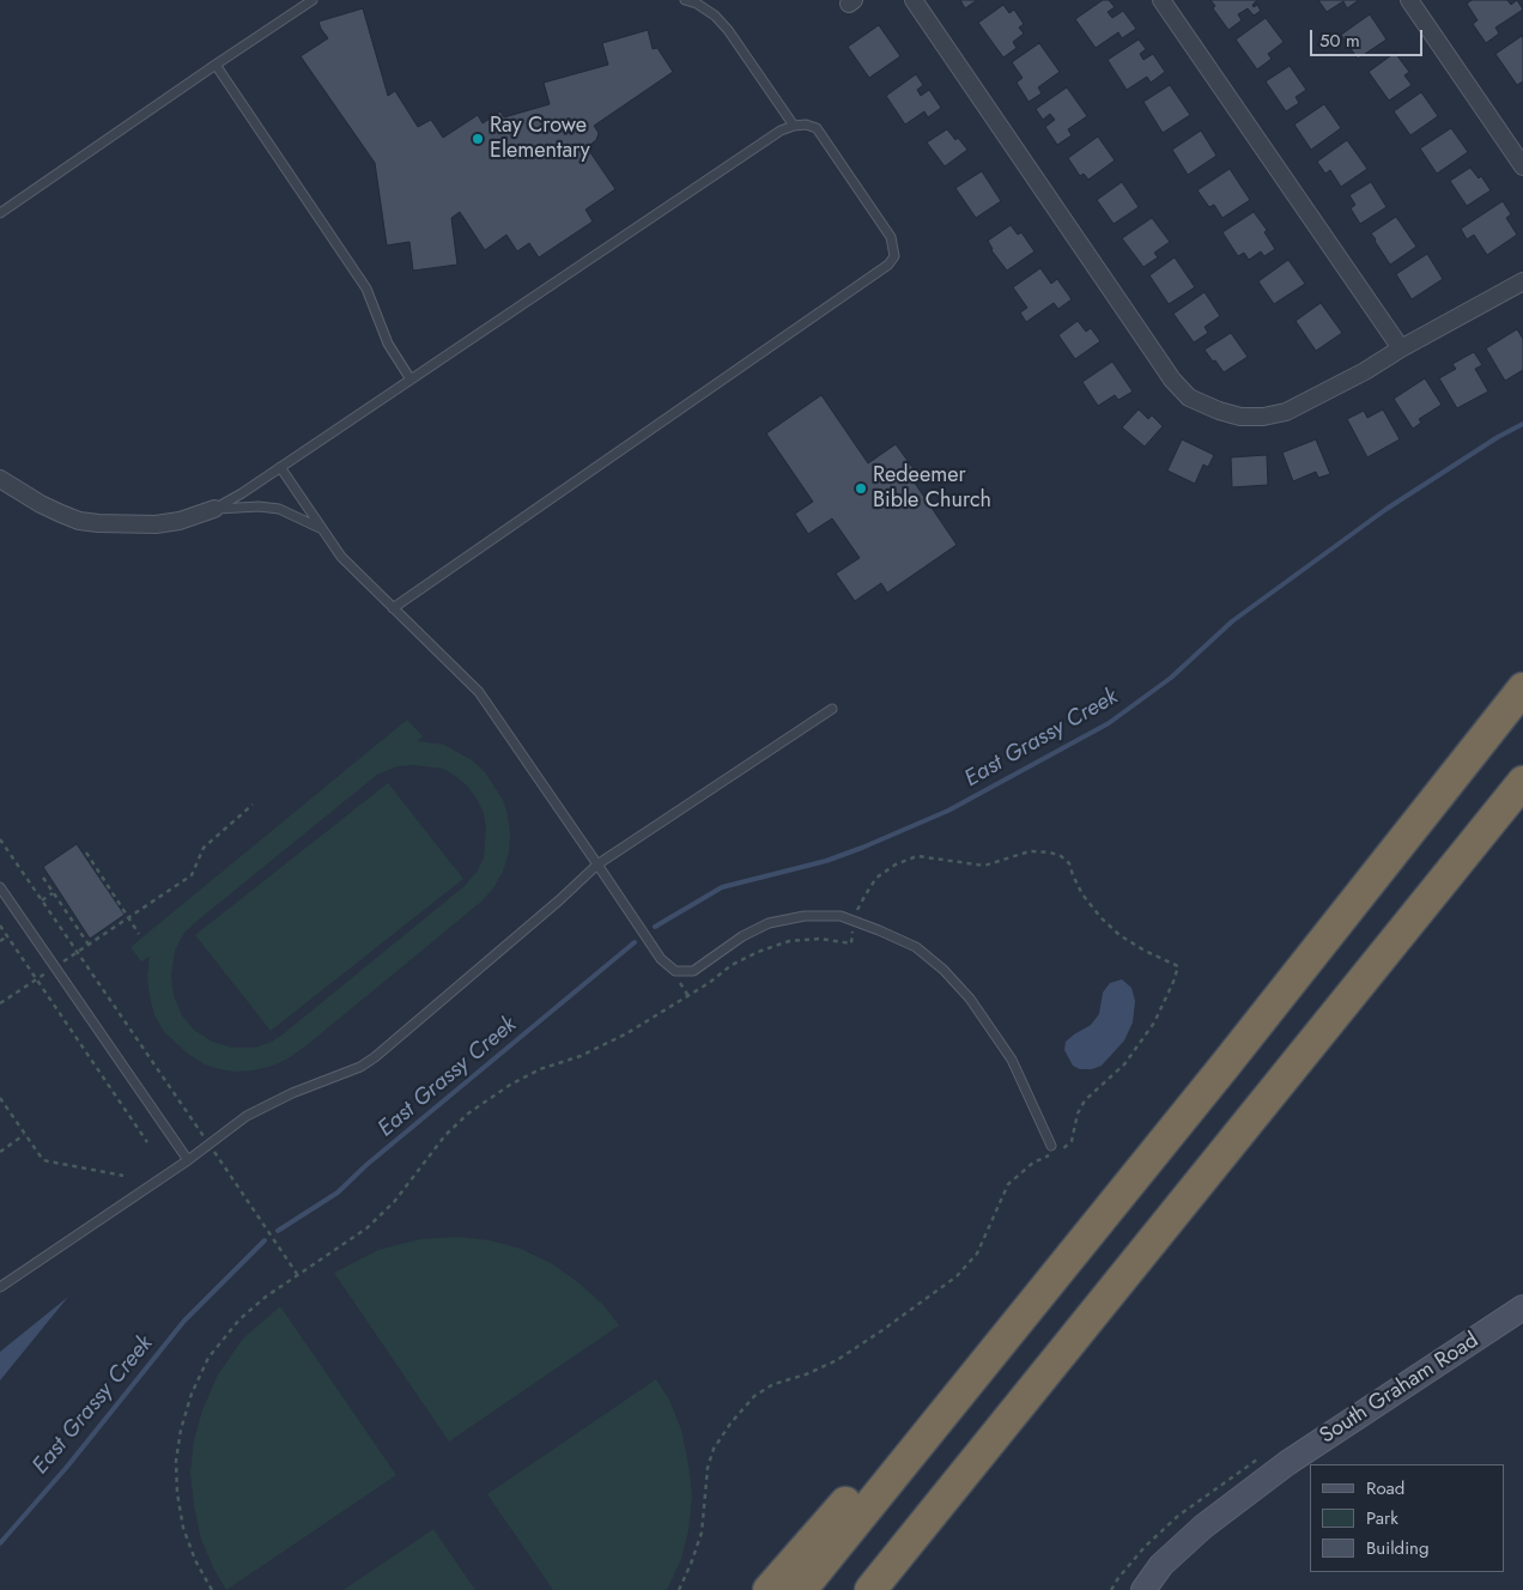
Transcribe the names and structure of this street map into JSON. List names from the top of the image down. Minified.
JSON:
{"streets":{"street":["South Graham Road"]},"water":["East Grassy Creek"],"places":["Ray Crowe Elementary","Redeemer Bible Church"],"legend":["Road","Park","Building"],"scale_bar":"50 m"}
